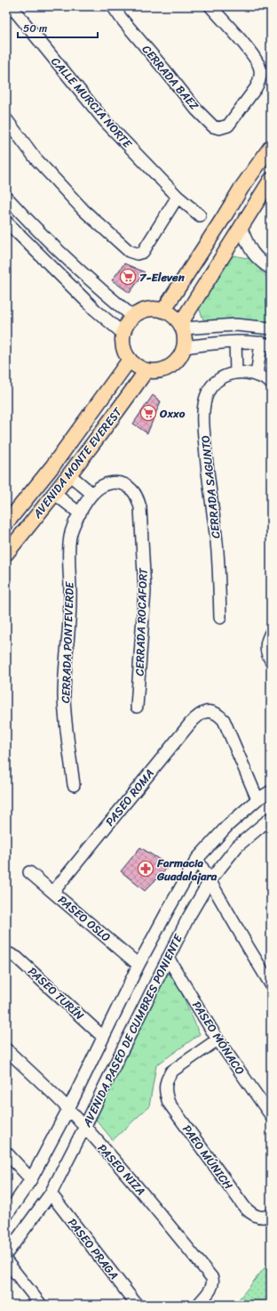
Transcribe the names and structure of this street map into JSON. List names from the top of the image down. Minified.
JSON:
{"streets":{"main road":["AVENIDA MONTE EVEREST"],"street":["CERRADA BAEZ","CALLE MURCIA NORTE","CERRADA SAGUNTO","CERRADA ROCAFORT","CERRADA PONTEVERDE","PASEO ROMA","PASEO OSLO","PASEO TURÍN","AVENIDA PASEO DE CUMBRES PONIENTE","PASEO MÓNACO","PAEO MÚNICH","PASEO NIZA","PASEO PRAGA"]},"crossings":[["CERRADA ROCAFORT","CERRADA PONTEVERDE"],["PASEO ROMA","PASEO OSLO"],["PASEO ROMA","AVENIDA PASEO DE CUMBRES PONIENTE"],["PASEO OSLO","AVENIDA PASEO DE CUMBRES PONIENTE"],["PASEO TURÍN","AVENIDA PASEO DE CUMBRES PONIENTE"],["AVENIDA PASEO DE CUMBRES PONIENTE","PASEO MÓNACO"],["AVENIDA PASEO DE CUMBRES PONIENTE","PASEO NIZA"],["AVENIDA PASEO DE CUMBRES PONIENTE","PASEO PRAGA"],["PASEO MÓNACO","PAEO MÚNICH"]],"places":{"supermarket":["7-Eleven","Oxxo"],"pharmacy":["Farmacia Guadalajara"]},"scale_bar":"50 m"}
